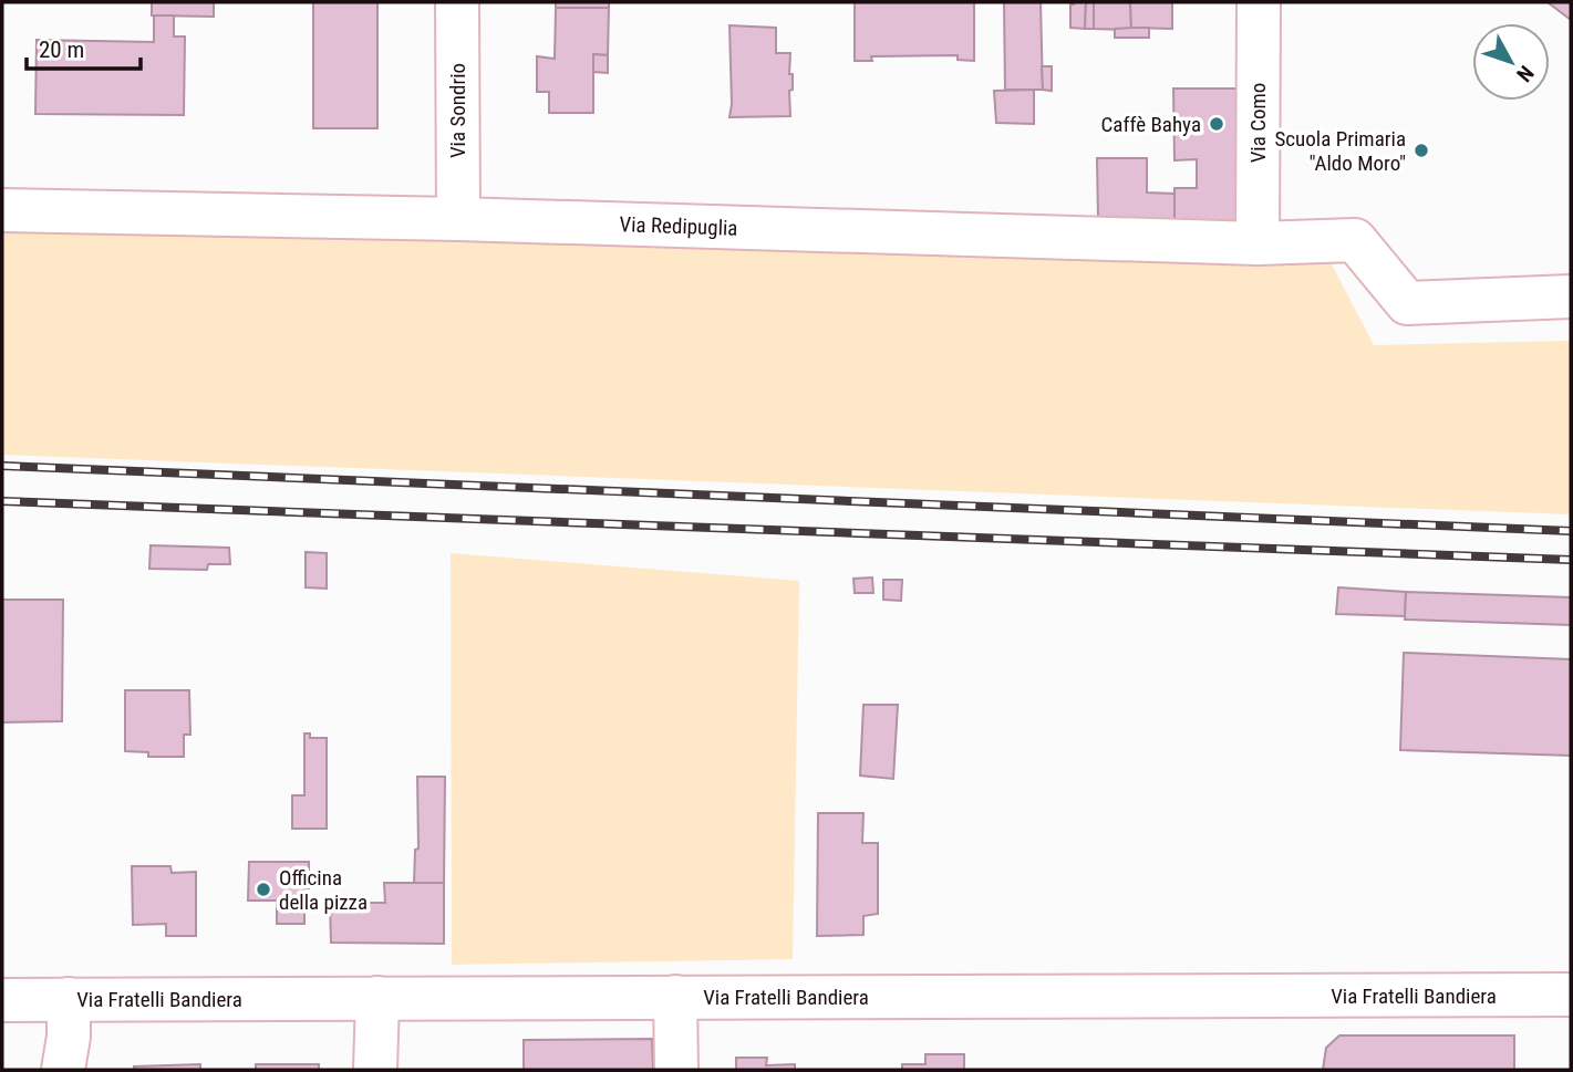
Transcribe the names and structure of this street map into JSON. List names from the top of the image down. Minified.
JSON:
{"streets":{"street":["Via Sondrio","Via Como","Via Redipuglia","Via Fratelli Bandiera"]},"crossings":[["Via Sondrio","Via Redipuglia"],["Via Como","Via Redipuglia"]],"places":["Caffè Bahya","Scuola Primaria \"Aldo Moro\"","Officina della pizza"],"scale_bar":"20 m","north":"bottom right"}
